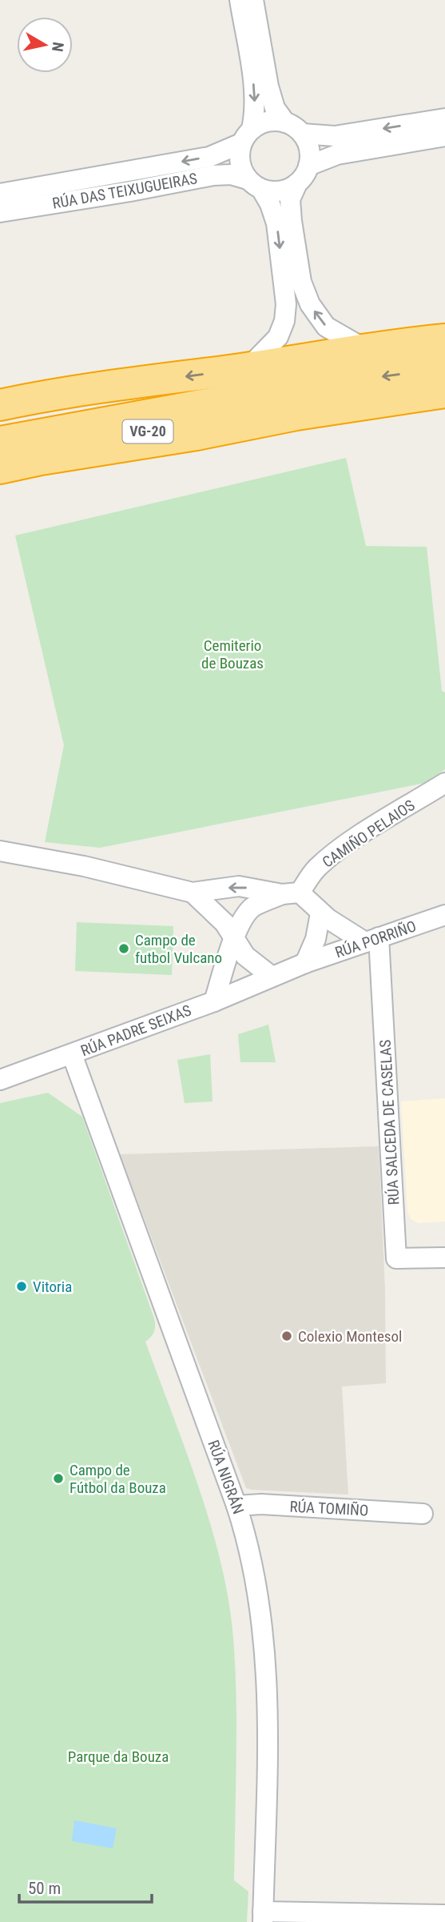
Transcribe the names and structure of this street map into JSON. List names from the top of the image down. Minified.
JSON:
{"streets":{"highway":["VG-20"],"street":["RÚA DAS TEIXUGUEIRAS","CAMIÑO PELAIOS","RÚA PORRIÑO","RÚA PADRE SEIXAS","RÚA SALCEDA DE CASELAS","RÚA NIGRÁN","RÚA TOMIÑO"]},"crossings":[["CAMIÑO PELAIOS","RÚA PORRIÑO"],["CAMIÑO PELAIOS","RÚA PADRE SEIXAS"],["RÚA PORRIÑO","RÚA PADRE SEIXAS"],["RÚA PORRIÑO","RÚA SALCEDA DE CASELAS"],["RÚA PADRE SEIXAS","RÚA NIGRÁN"],["RÚA NIGRÁN","RÚA TOMIÑO"]],"parks":["Cemiterio de Bouzas","Parque da Bouza"],"places":["Campo de futbol Vulcano","Vitoria","Colexio Montesol","Campo de Fútbol da Bouza"],"scale_bar":"50 m","north":"right"}
